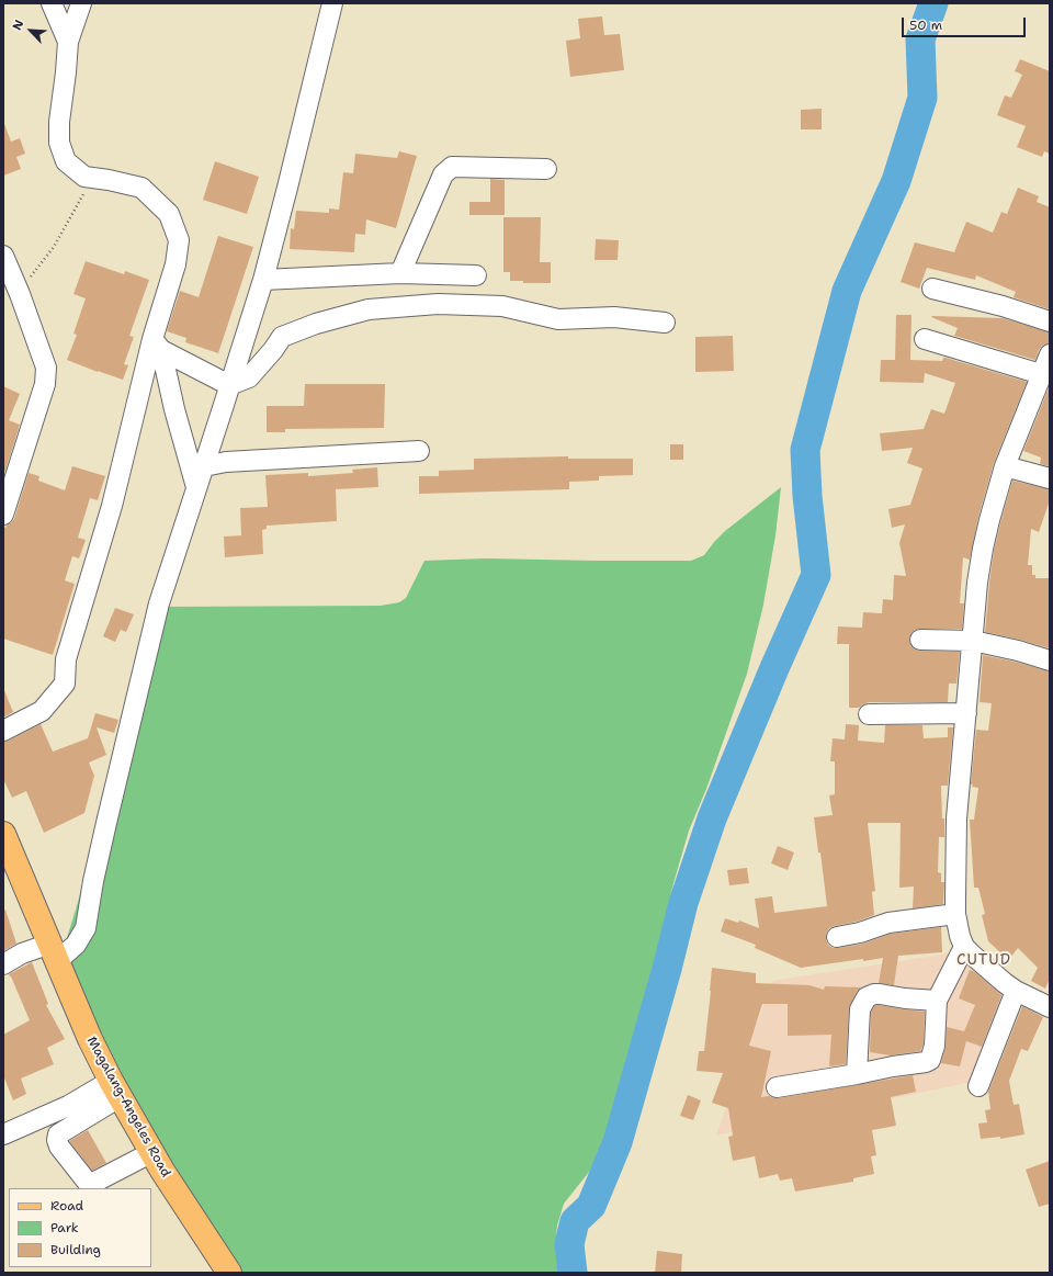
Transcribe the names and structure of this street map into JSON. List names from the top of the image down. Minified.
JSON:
{"streets":{"main road":["Magalang-Angeles Road"]},"districts":["CUTUD"],"legend":["Road","Park","Building"],"scale_bar":"50 m","north":"top left"}
